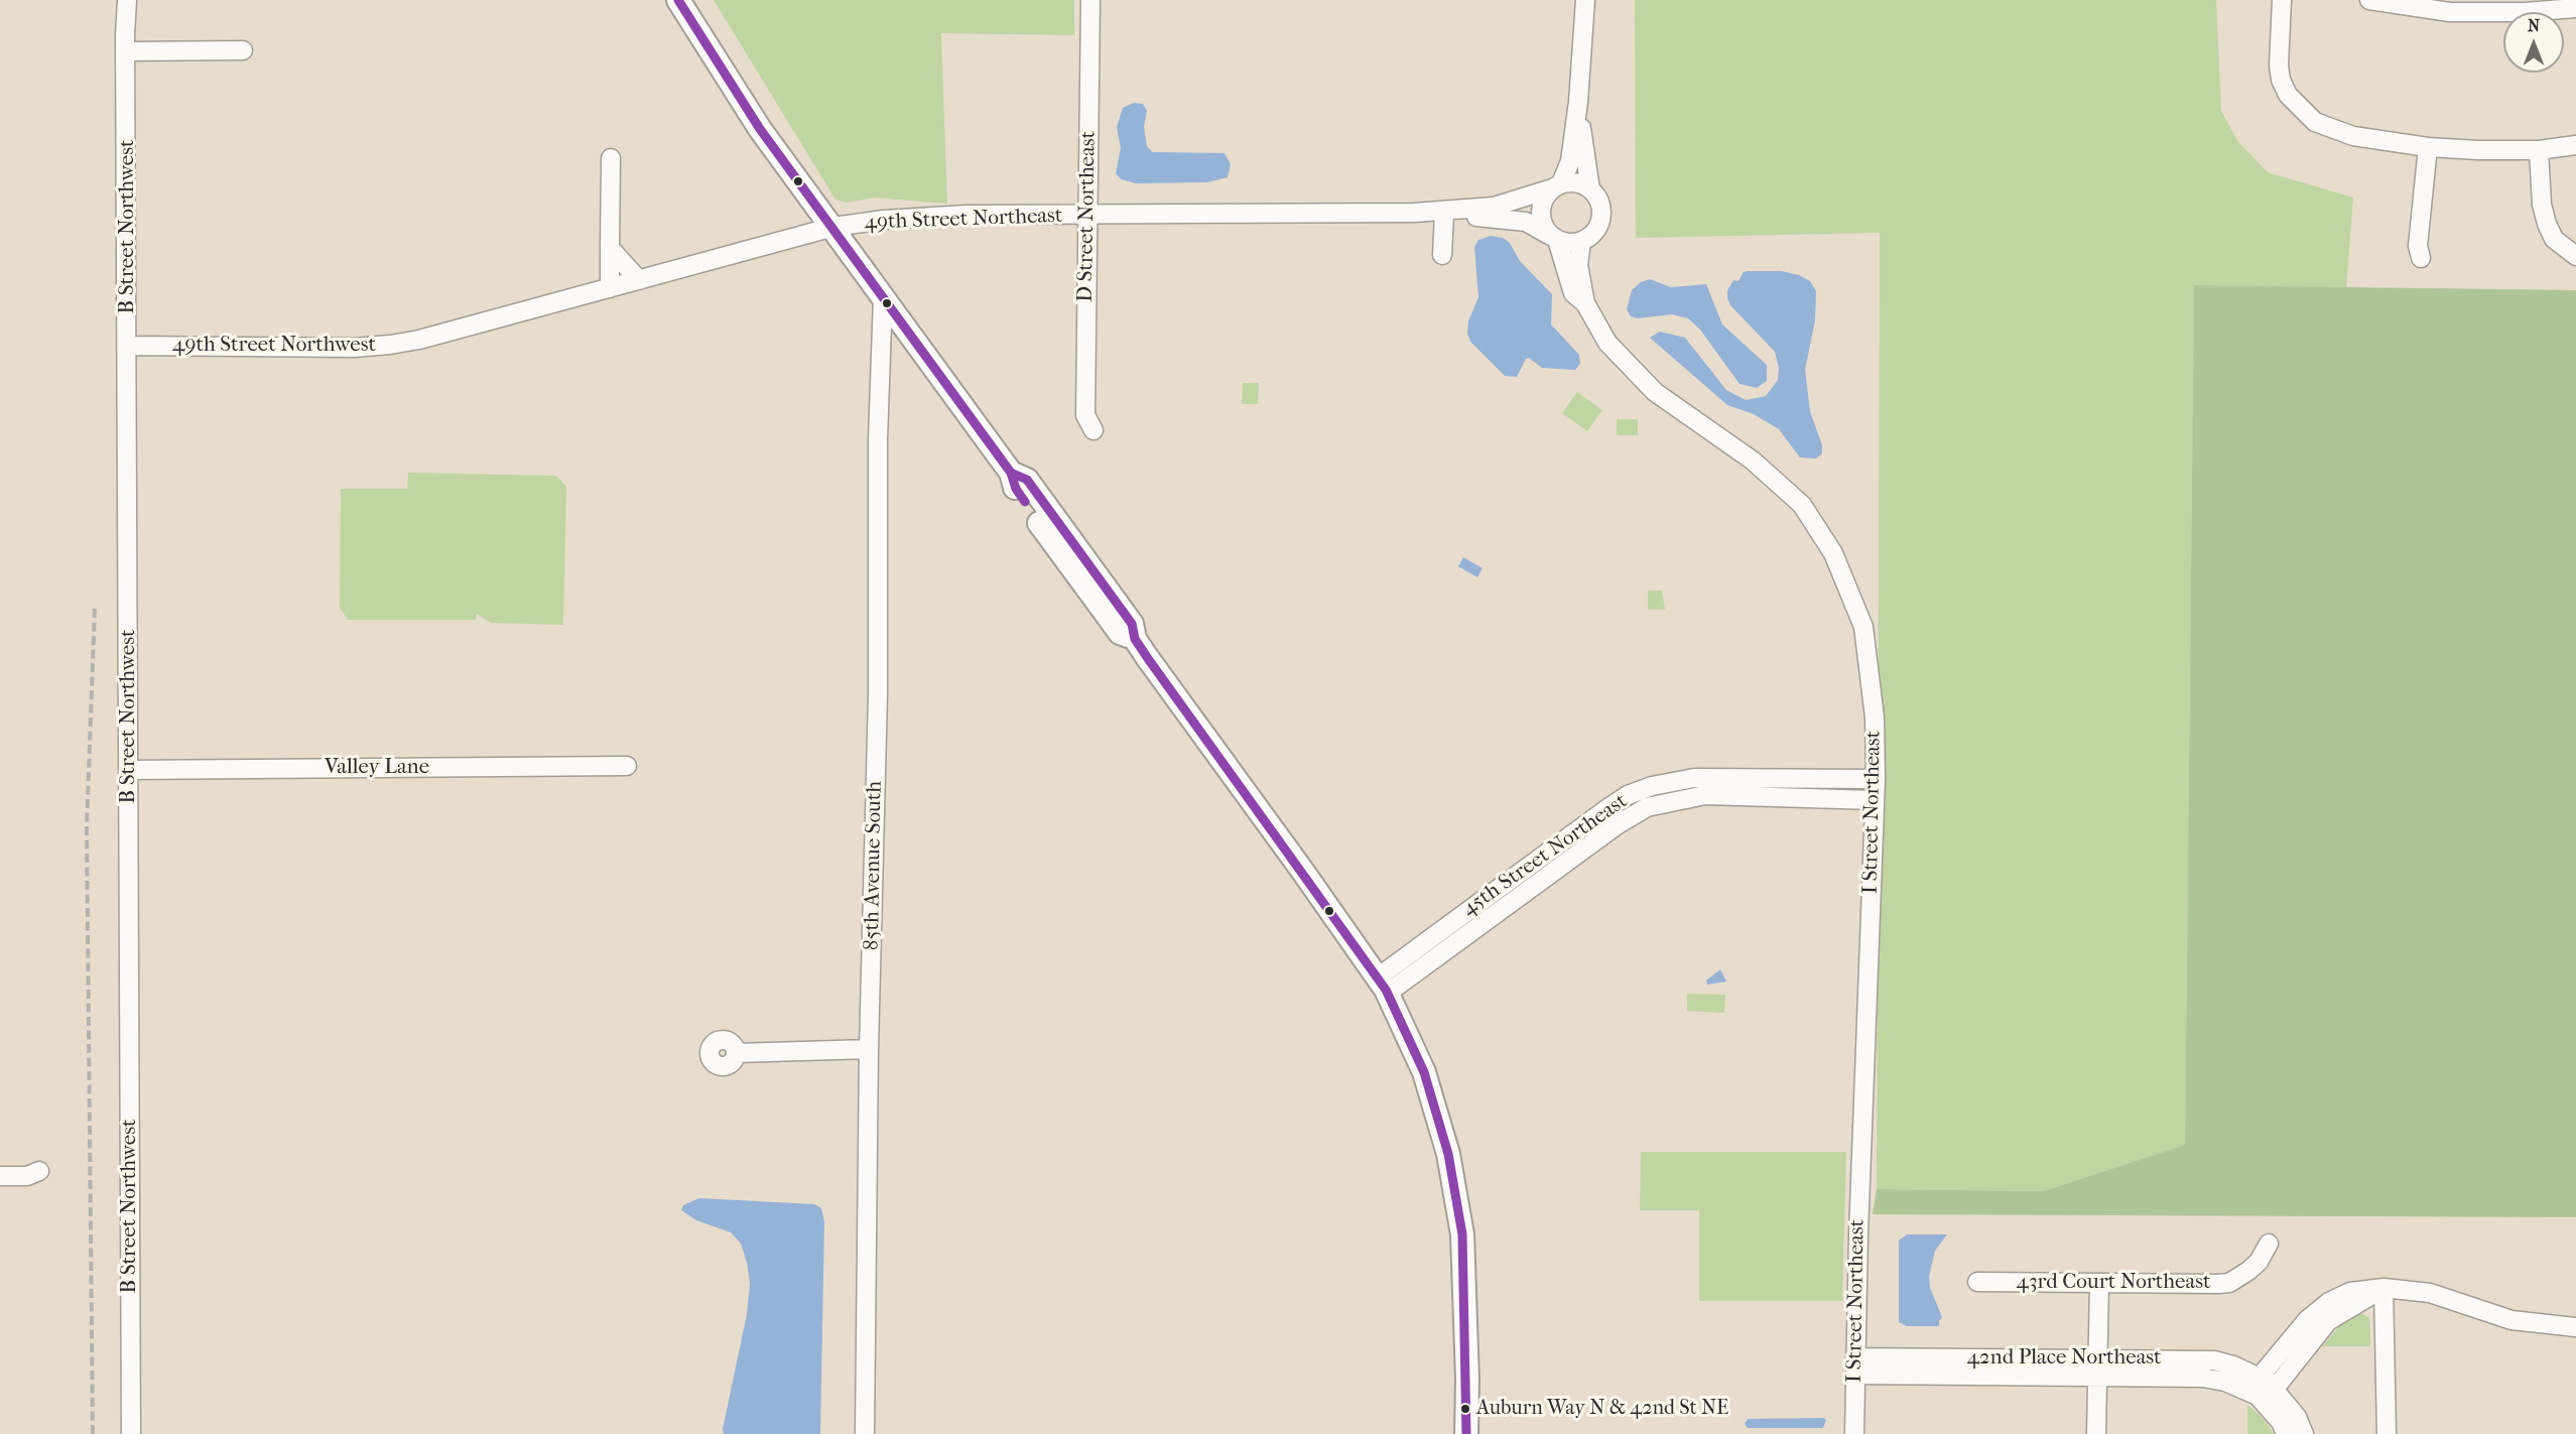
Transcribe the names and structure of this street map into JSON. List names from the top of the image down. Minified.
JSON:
{"streets":{"street":["D Street Northeast","49th Street Northeast","B Street Northwest","49th Street Northwest","Valley Lane","I Street Northeast","45th Street Northeast","85th Avenue South","43rd Court Northeast","42nd Place Northeast"]},"crossings":[["D Street Northeast","49th Street Northeast"],["49th Street Northeast","49th Street Northwest"],["49th Street Northeast","I Street Northeast"],["B Street Northwest","49th Street Northwest"],["B Street Northwest","Valley Lane"],["I Street Northeast","45th Street Northeast"],["I Street Northeast","42nd Place Northeast"]],"places":["Auburn Way N & 42nd St NE"],"north":"top"}
